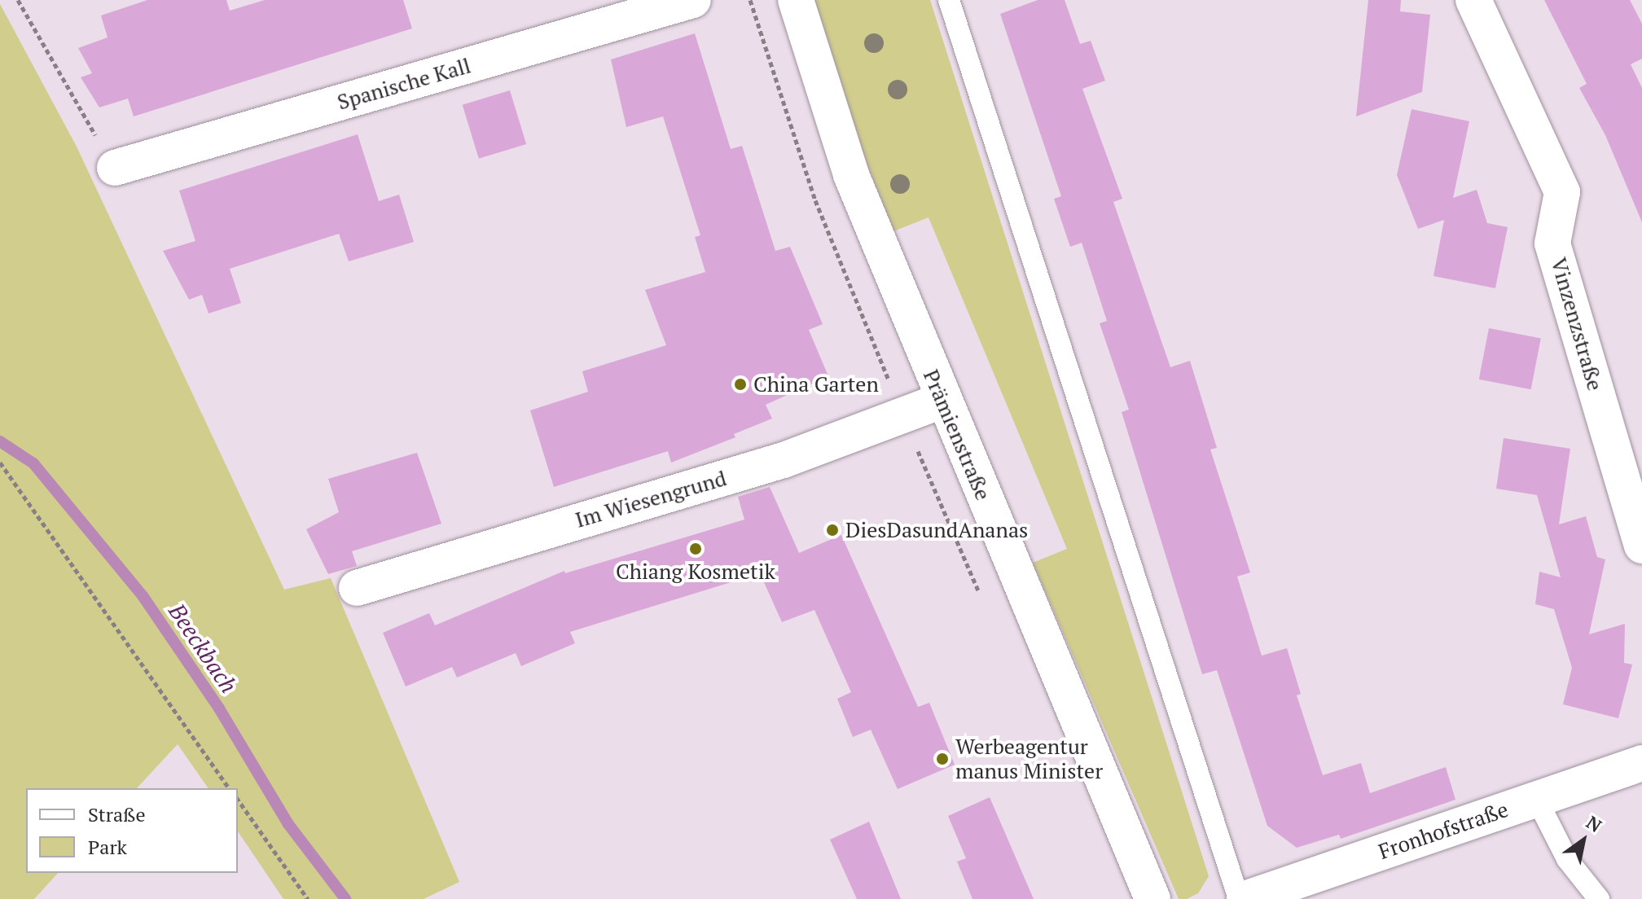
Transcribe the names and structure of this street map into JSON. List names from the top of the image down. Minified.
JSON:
{"streets":{"street":["Spanische Kall","Vinzenzstraße","Prämienstraße","Im Wiesengrund","Fronhofstraße"]},"crossings":[["Prämienstraße","Im Wiesengrund"]],"water":["Beeckbach"],"places":["China Garten","DiesDasundAnanas","Chiang Kosmetik","Werbeagentur manus Minister"],"legend":["Straße","Park"],"north":"top right"}
